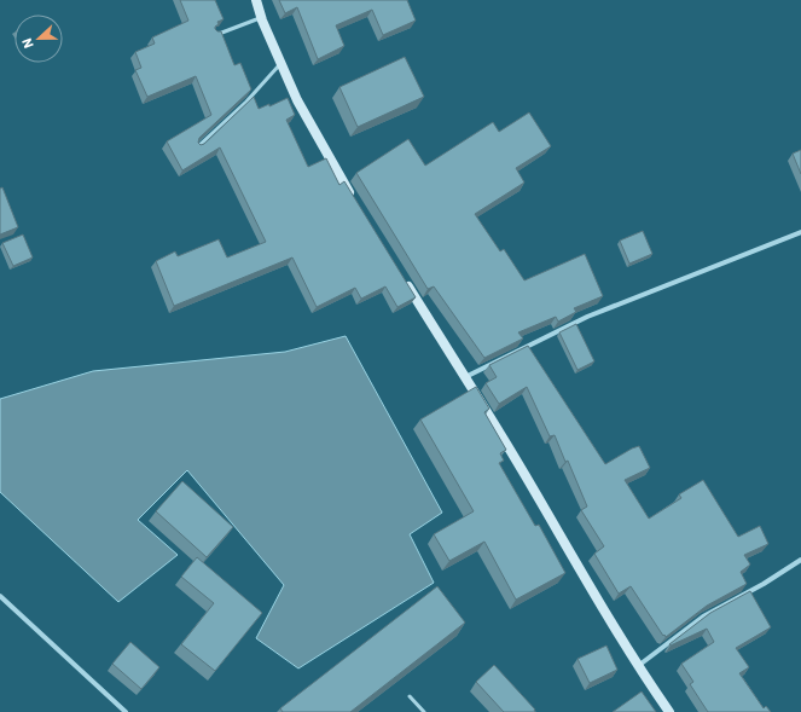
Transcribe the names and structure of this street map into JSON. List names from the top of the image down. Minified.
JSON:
{"north":"left"}
